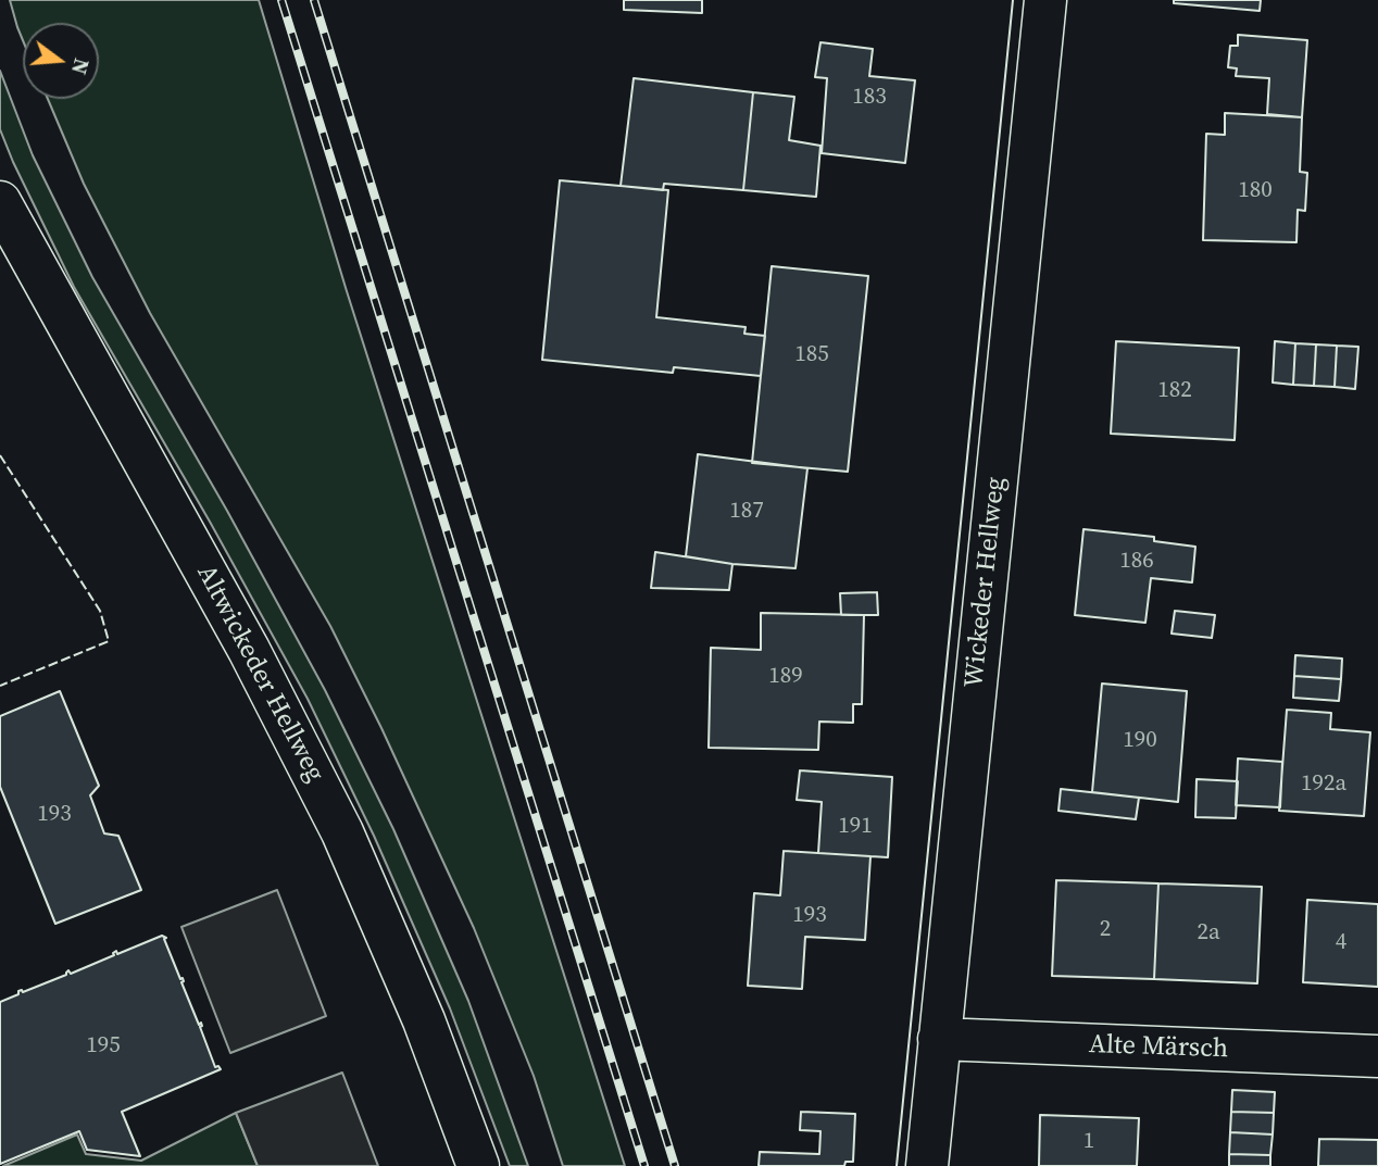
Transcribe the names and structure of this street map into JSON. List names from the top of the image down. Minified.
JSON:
{"streets":{"street":["Wickeder Hellweg","Altwickeder Hellweg","Alte Märsch"]},"crossings":[["Wickeder Hellweg","Alte Märsch"]],"house_numbers":["183","180","185","182","187","186","189","190","192a","193","191","193","2","2a","4","195","1"],"north":"right"}
